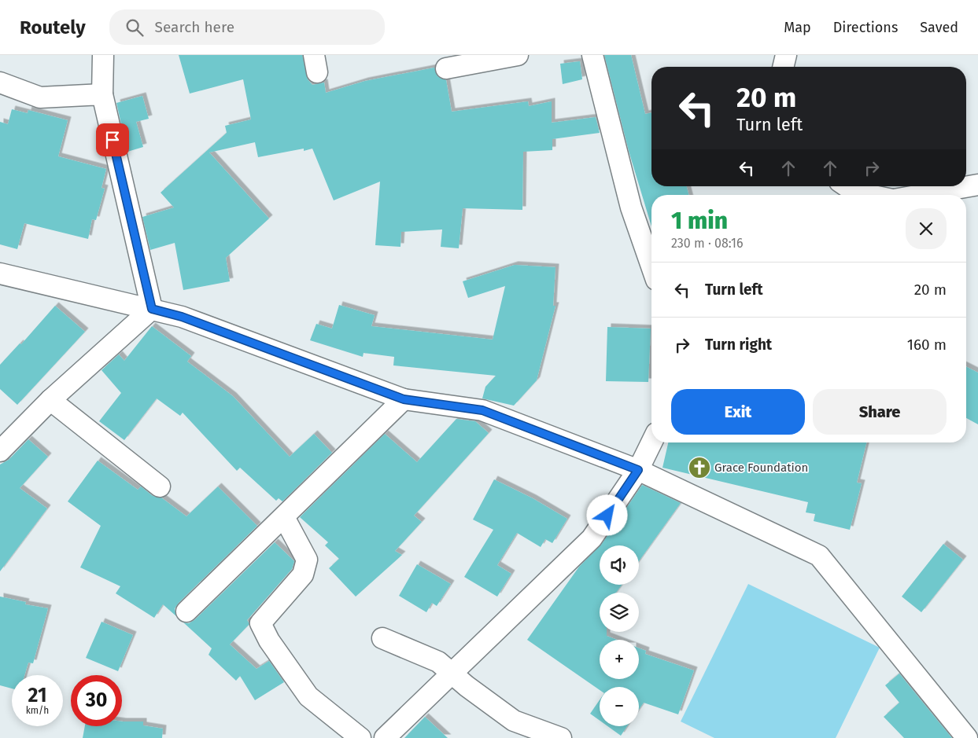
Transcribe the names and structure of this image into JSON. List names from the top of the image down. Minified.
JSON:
{"places":{"church":["Grace Foundation"]},"page":{"header":"Routely","search":"Search here","nav":["Map","Directions","Saved"],"turn":["20 m","Turn left"],"heading":["1 min","230 m · 08:16"],"list":[{"name":"Turn left","value":"20 m"},{"name":"Turn right","value":"160 m"}],"buttons":["Exit","Share"],"map_buttons":["+","−"],"speed":"21 km/h","limit":"30"}}
